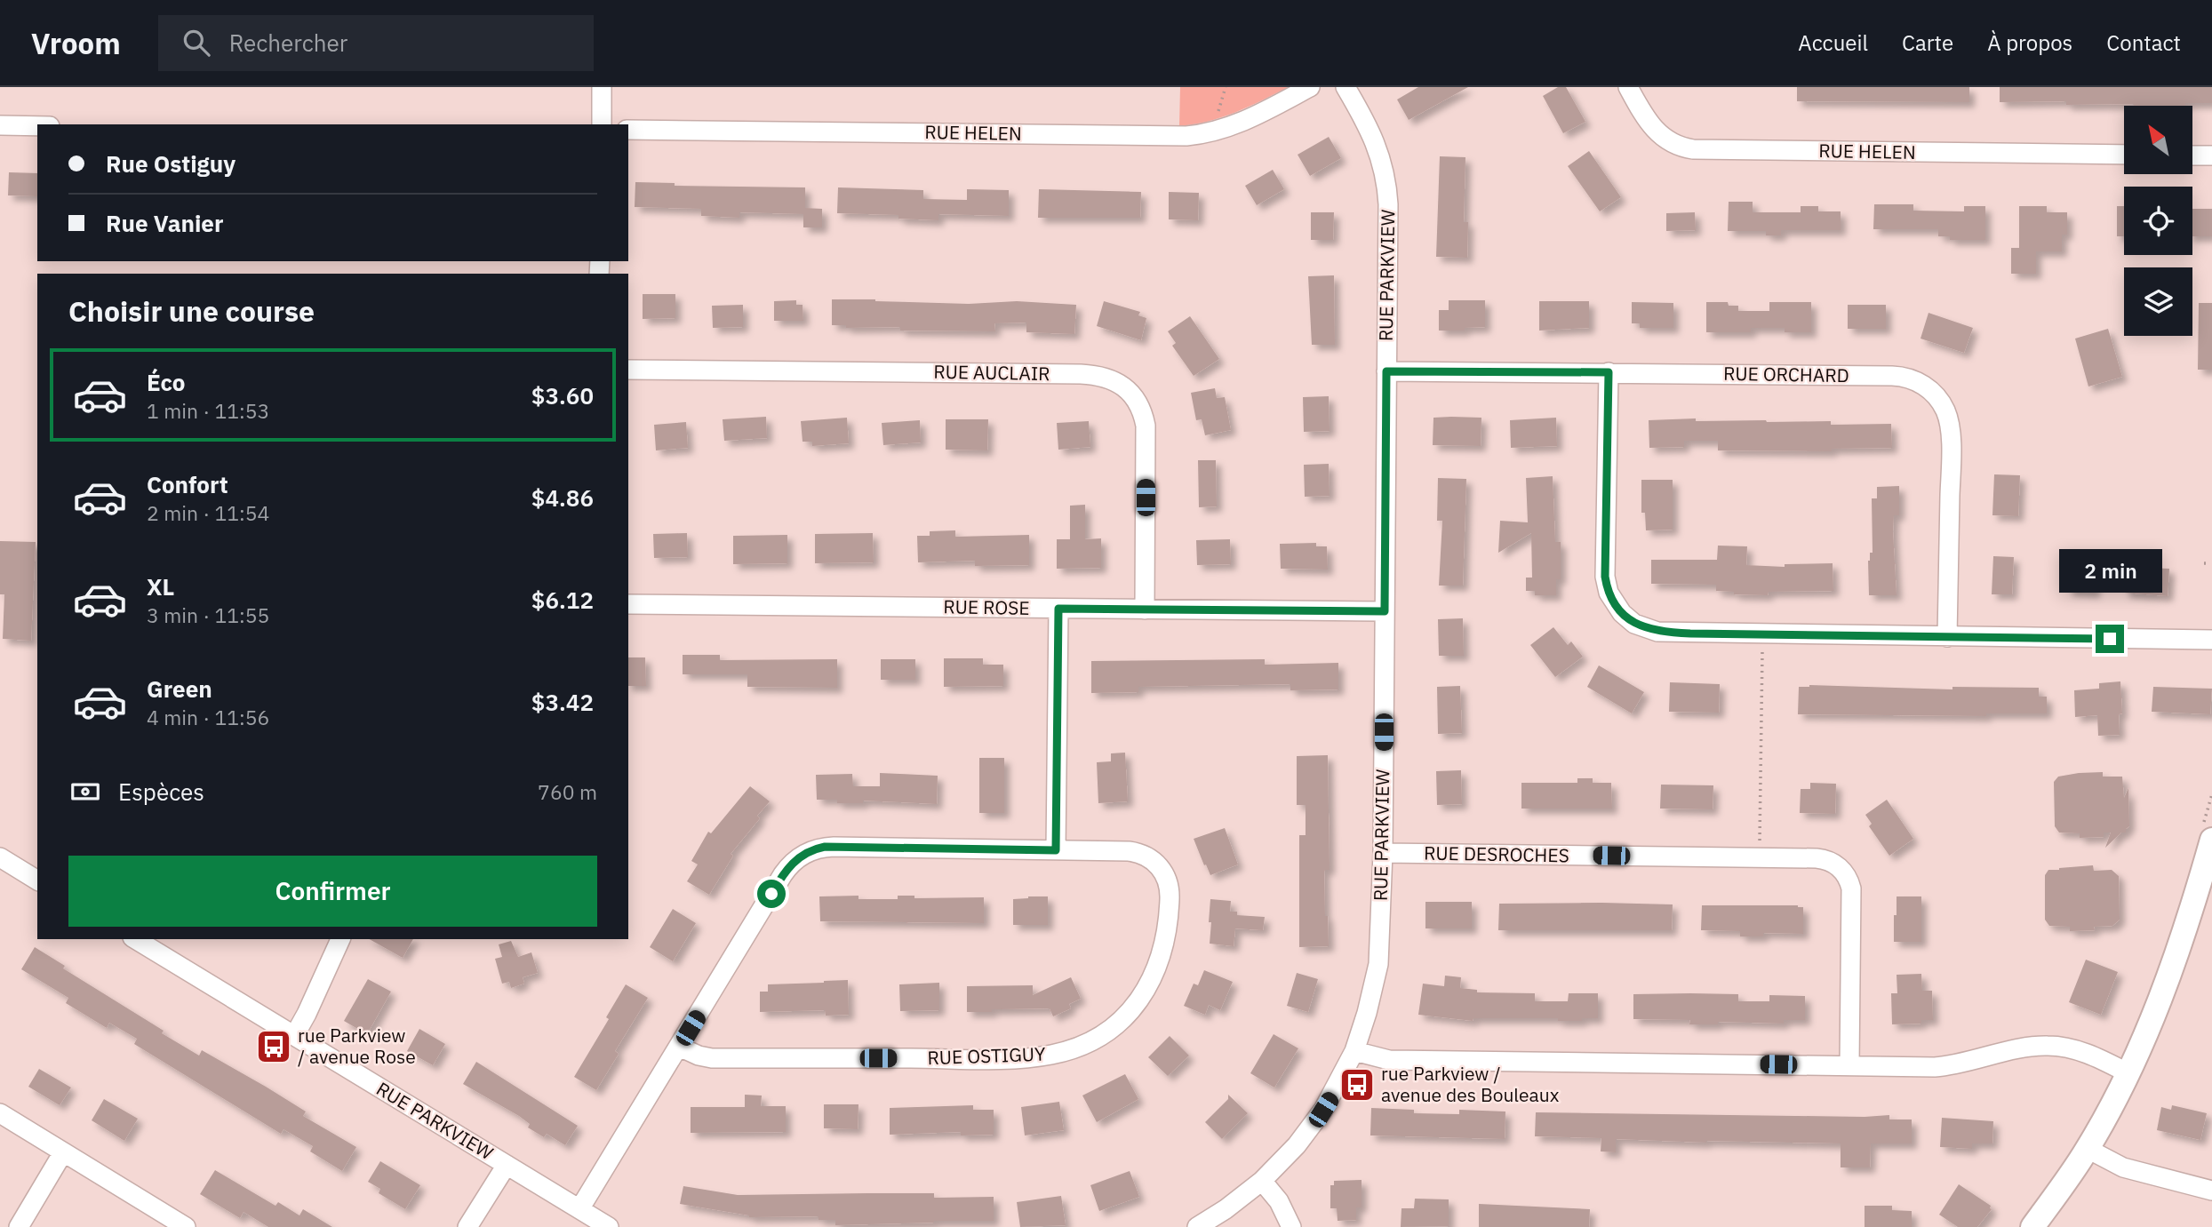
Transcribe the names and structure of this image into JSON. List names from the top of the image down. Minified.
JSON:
{"streets":{"street":["RUE HELEN","RUE PARKVIEW","RUE AUCLAIR","RUE ORCHARD","RUE ROSE","RUE DESROCHES","RUE OSTIGUY"]},"crossings":[["RUE PARKVIEW","RUE ORCHARD"],["RUE PARKVIEW","RUE ROSE"],["RUE PARKVIEW","RUE DESROCHES"],["RUE PARKVIEW","RUE OSTIGUY"],["RUE AUCLAIR","RUE ROSE"]],"places":{"bus stop":["rue Parkview / avenue Rose","rue Parkview / avenue des Bouleaux"]},"north":"top left","page":{"header":"Vroom","search":"Rechercher","nav":["Accueil","Carte","À propos","Contact"],"banner":["Rue Ostiguy","Rue Vanier"],"heading":"Choisir une course","list":[{"name":"Éco","note":"1 min · 11:53","value":"$3.60"},{"name":"Confort","note":"2 min · 11:54","value":"$4.86"},{"name":"XL","note":"3 min · 11:55","value":"$6.12"},{"name":"Green","note":"4 min · 11:56","value":"$3.42"}],"bubble":"2 min","pay":["Espèces","760 m"],"buttons":"Confirmer"}}
